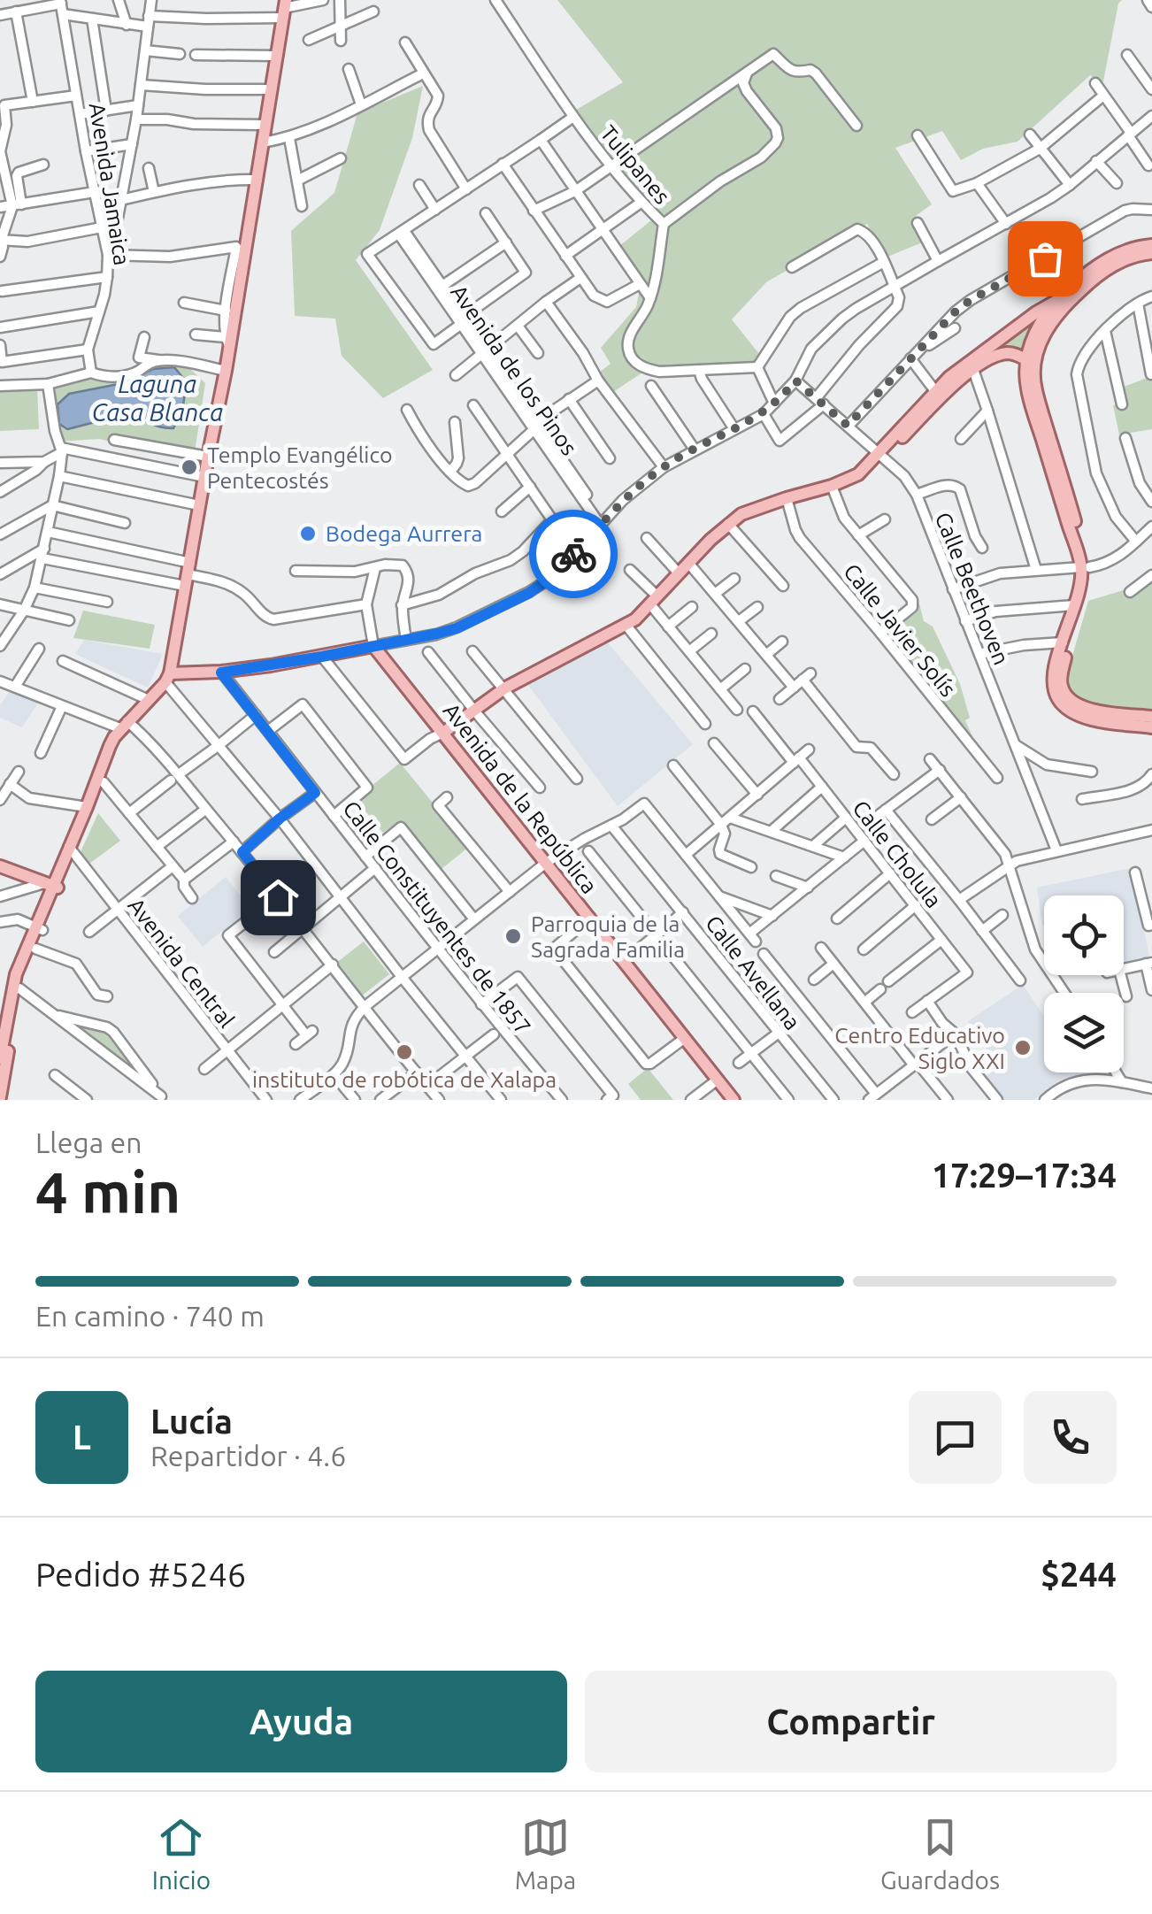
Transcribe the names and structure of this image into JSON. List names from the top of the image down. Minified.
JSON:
{"streets":{"main road":["Avenida de la República"],"street":["Tulipanes","Avenida Jamaica","Avenida de los Pinos","Calle Beethoven","Calle Javier Solís","Calle Cholula","Calle Constituyentes de 1857","Avenida Central","Calle Avellana"]},"water":["Laguna Casa Blanca"],"places":["Templo Evangélico Pentecostés","Bodega Aurrera","Parroquia de la Sagrada Familia","Centro Educativo Siglo XXI","instituto de robótica de Xalapa"],"page":{"heading":["4 min","Llega en","17:29–17:34"],"panel":["Lucía","Repartidor · 4.6","Pedido #5246","$244"],"bar":"En camino · 740 m","round":"L","buttons":["Ayuda","Compartir"],"tabs":["Inicio","Mapa","Guardados"]}}
